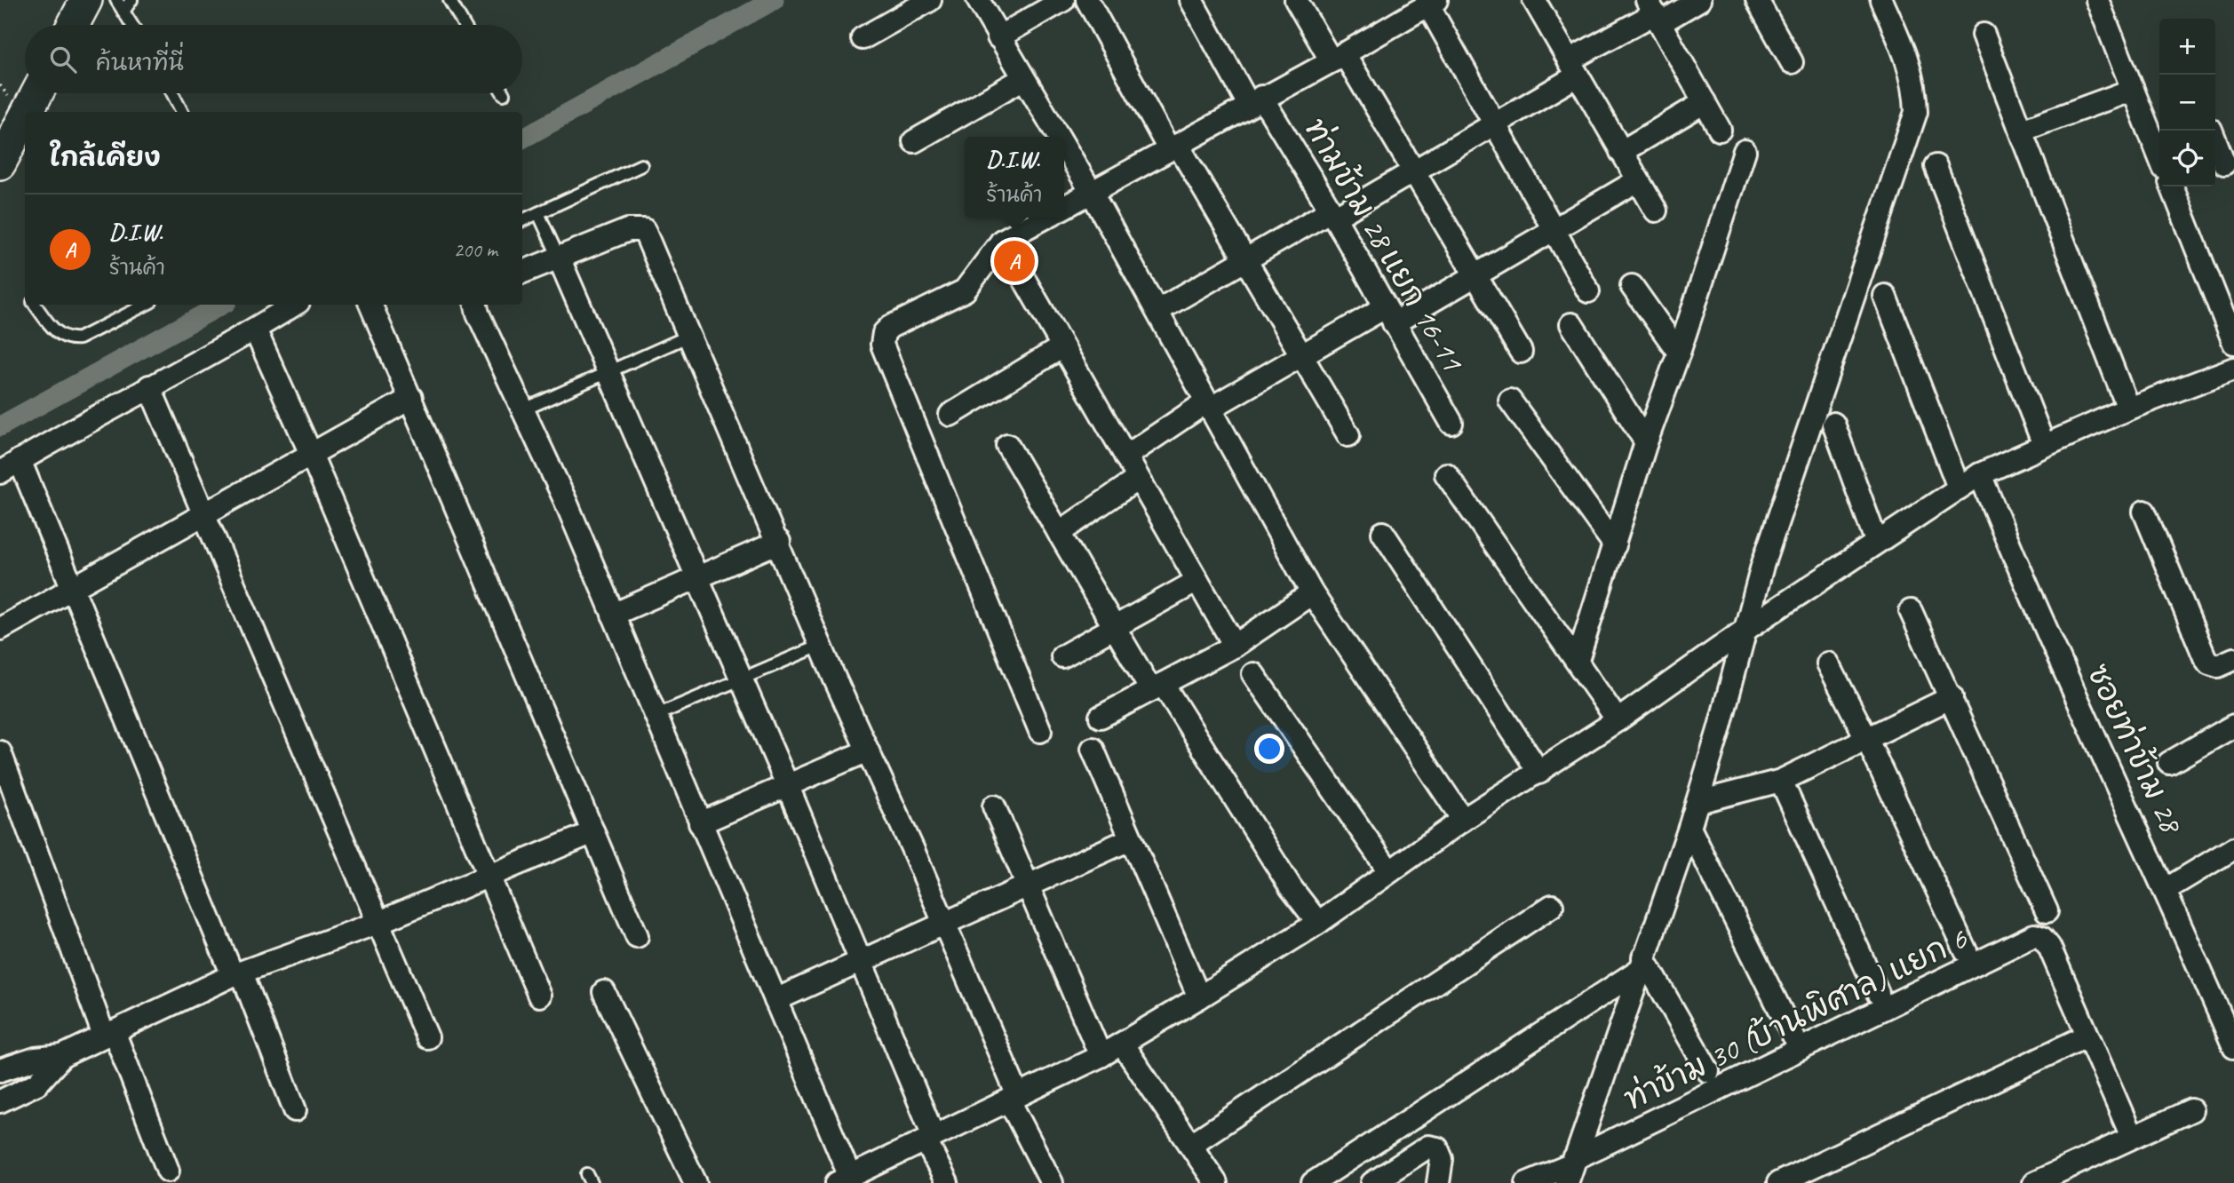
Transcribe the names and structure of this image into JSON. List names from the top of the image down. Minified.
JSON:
{"streets":{"street":["ท่ามข้าม 28 แยก 16-11","ซอยท่าข้าม 28","ท่าข้าม 30 (บ้านพิศาล) แยก 6"]},"page":{"map_buttons":["+","−"],"search":"ค้นหาที่นี่","heading":"ใกล้เคียง","popup":["D.I.W.","ร้านค้า"],"list":[{"mark":"A","name":"D.I.W.","note":"ร้านค้า","value":"200 m"}],"pins":"A"}}
